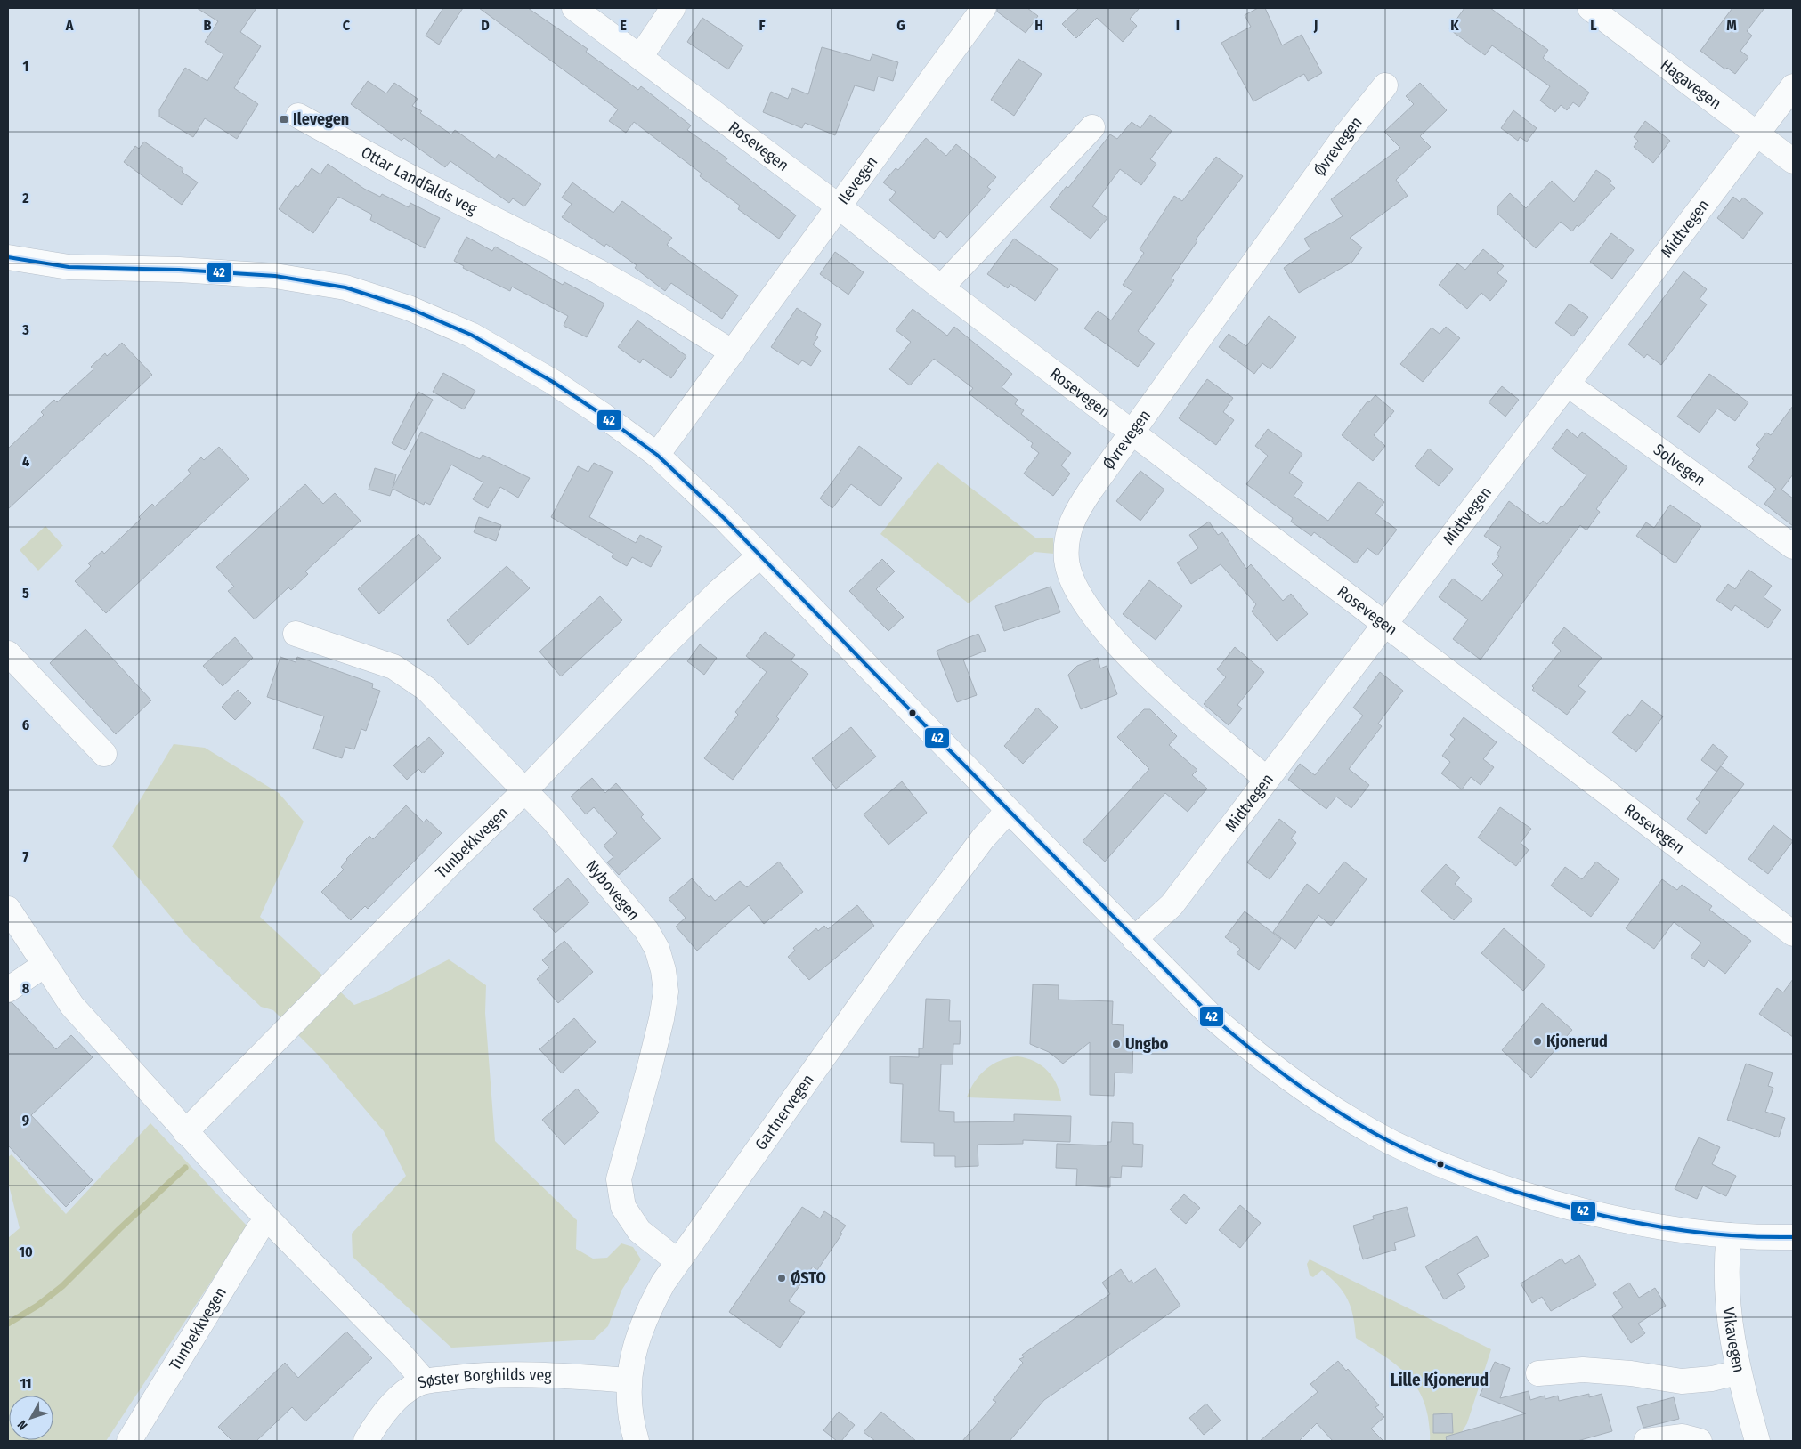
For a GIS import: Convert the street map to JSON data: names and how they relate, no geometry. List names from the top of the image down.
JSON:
{
  "streets": {
    "street": [
      "Hagavegen",
      "Rosevegen",
      "Øvrevegen",
      "Ottar Landfalds veg",
      "Ilevegen",
      "Midtvegen",
      "Solvegen",
      "Tunbekkvegen",
      "Nybovegen",
      "Gartnervegen",
      "Vikavegen",
      "Søster Borghilds veg"
    ]
  },
  "crossings": [
    ["Hagavegen", "Midtvegen"],
    ["Rosevegen", "Øvrevegen"],
    ["Rosevegen", "Ilevegen"],
    ["Rosevegen", "Midtvegen"],
    ["Øvrevegen", "Midtvegen"],
    ["Ottar Landfalds veg", "Ilevegen"],
    ["Midtvegen", "Solvegen"],
    ["Tunbekkvegen", "Nybovegen"],
    ["Nybovegen", "Gartnervegen"],
    ["Gartnervegen", "Søster Borghilds veg"]
  ],
  "districts": ["Lille Kjonerud"],
  "places": {
    "transit": ["Ilevegen"],
    "other": ["Kjonerud", "Ungbo", "ØSTO"]
  },
  "lines": ["transit line 42"],
  "north": "bottom left",
  "grid": {
    "columns": [
      "A",
      "B",
      "C",
      "D",
      "E",
      "F",
      "G",
      "H",
      "I",
      "J",
      "K",
      "L",
      "M"
    ],
    "rows": [
      "1",
      "2",
      "3",
      "4",
      "5",
      "6",
      "7",
      "8",
      "9",
      "10",
      "11"
    ]
  }
}
